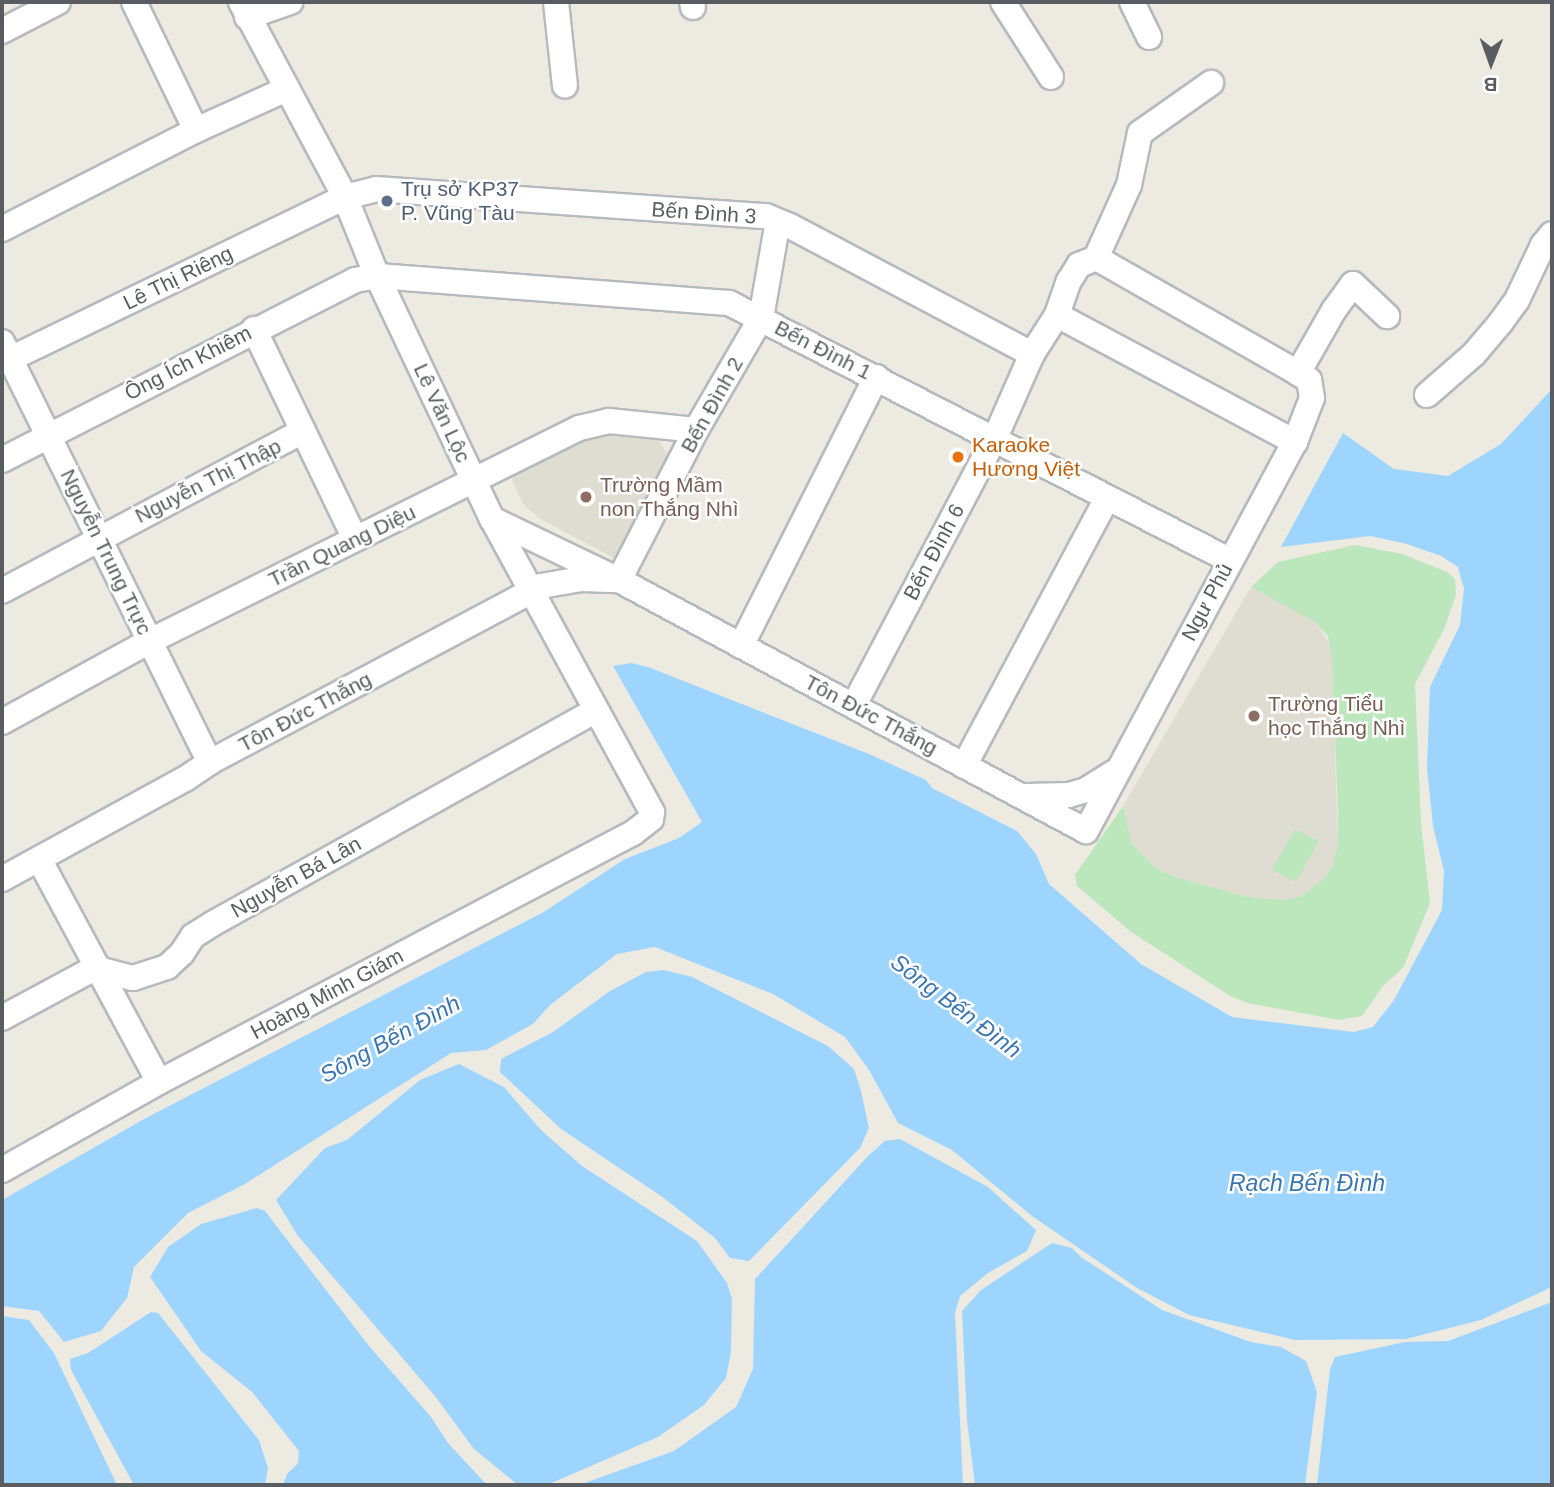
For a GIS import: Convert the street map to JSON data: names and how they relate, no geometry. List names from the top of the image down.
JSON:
{
  "streets": {
    "street": [
      "Bến Đình 3",
      "Lê Thị Riêng",
      "Bến Đình 1",
      "Ông Ích Khiêm",
      "Bến Đình 2",
      "Lê Văn Lộc",
      "Nguyễn Thị Thập",
      "Trần Quang Diệu",
      "Nguyễn Trung Trực",
      "Bến Đình 6",
      "Ngư Phủ",
      "Tôn Đức Thắng",
      "Nguyễn Bá Lân",
      "Hoàng Minh Giám"
    ]
  },
  "crossings": [
    ["Bến Đình 3", "Lê Thị Riêng"],
    ["Bến Đình 3", "Bến Đình 2"],
    ["Bến Đình 3", "Lê Văn Lộc"],
    ["Bến Đình 3", "Bến Đình 6"],
    ["Lê Thị Riêng", "Lê Văn Lộc"],
    ["Lê Thị Riêng", "Nguyễn Trung Trực"],
    ["Bến Đình 1", "Ông Ích Khiêm"],
    ["Bến Đình 1", "Bến Đình 2"],
    ["Bến Đình 1", "Lê Văn Lộc"],
    ["Bến Đình 1", "Bến Đình 6"],
    ["Bến Đình 1", "Ngư Phủ"],
    ["Ông Ích Khiêm", "Lê Văn Lộc"],
    ["Ông Ích Khiêm", "Nguyễn Trung Trực"],
    ["Bến Đình 2", "Trần Quang Diệu"],
    ["Bến Đình 2", "Tôn Đức Thắng"],
    ["Lê Văn Lộc", "Trần Quang Diệu"],
    ["Lê Văn Lộc", "Tôn Đức Thắng"],
    ["Lê Văn Lộc", "Nguyễn Bá Lân"],
    ["Lê Văn Lộc", "Hoàng Minh Giám"],
    ["Nguyễn Thị Thập", "Nguyễn Trung Trực"],
    ["Trần Quang Diệu", "Nguyễn Trung Trực"],
    ["Nguyễn Trung Trực", "Tôn Đức Thắng"],
    ["Bến Đình 6", "Tôn Đức Thắng"],
    ["Ngư Phủ", "Tôn Đức Thắng"]
  ],
  "water": ["Sông Bến Đình", "Rạch Bến Đình"],
  "places": [
    "Trụ sở KP37 P. Vũng Tàu",
    "Karaoke Hương Việt",
    "Trường Mầm non Thắng Nhì",
    "Trường Tiểu học Thắng Nhì"
  ],
  "north": "bottom"
}
